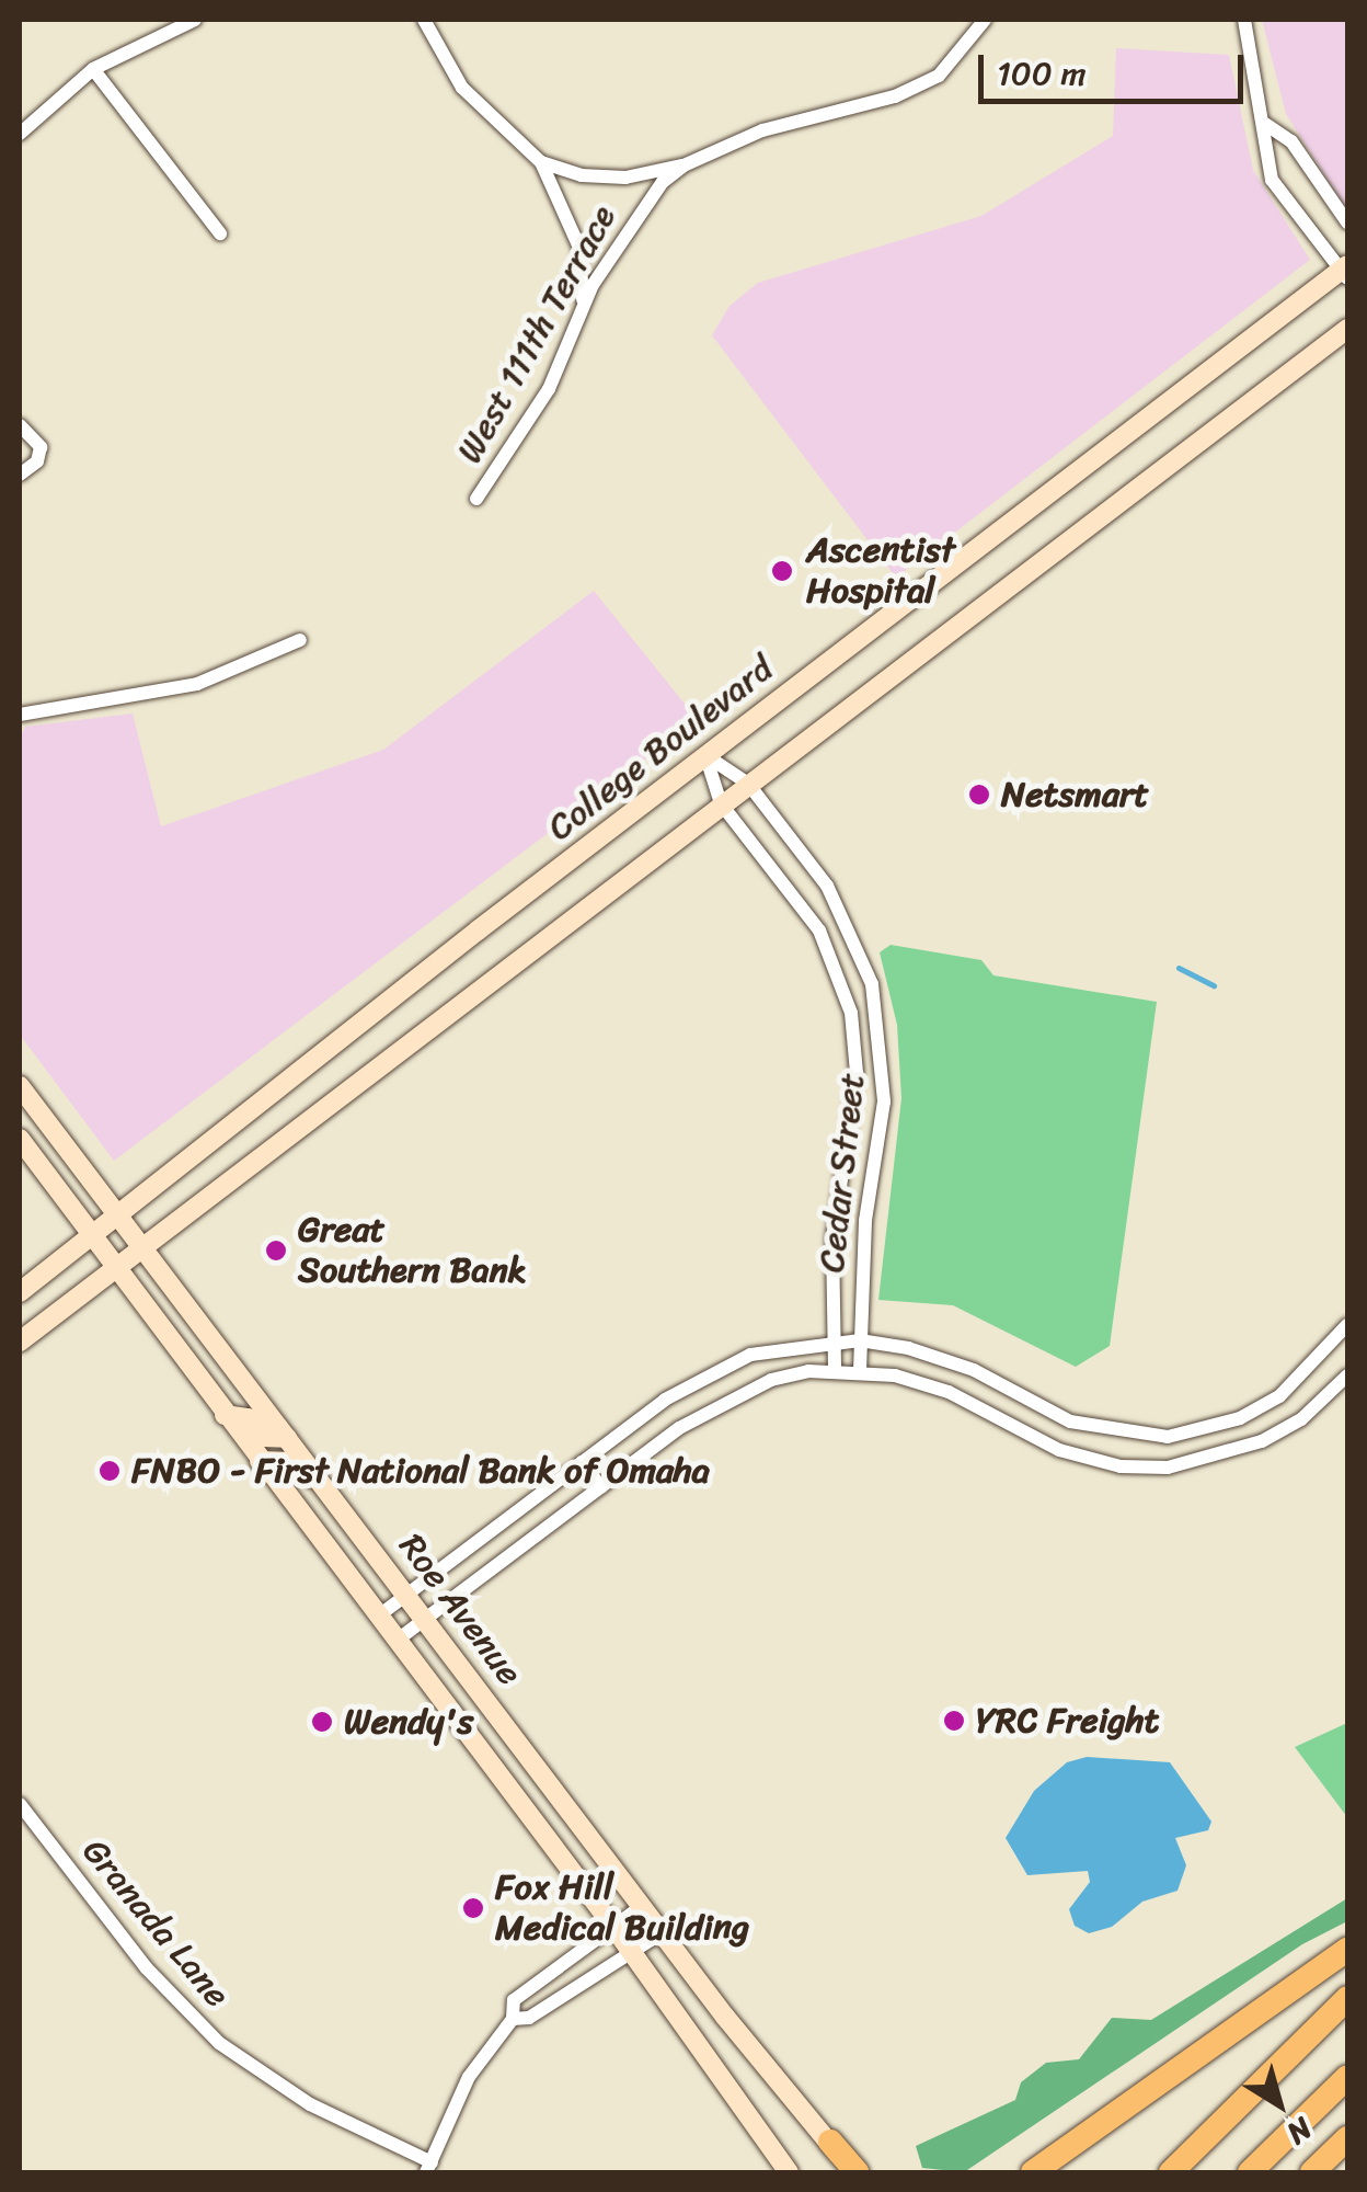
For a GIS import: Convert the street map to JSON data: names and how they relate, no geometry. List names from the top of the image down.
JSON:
{
  "streets": {
    "main road": ["College Boulevard", "Roe Avenue"],
    "street": ["West 111th Terrace", "Cedar Street", "Granada Lane"]
  },
  "crossings": [
    ["College Boulevard", "Cedar Street"],
    ["College Boulevard", "Roe Avenue"]
  ],
  "places": [
    "Ascentist Hospital",
    "Netsmart",
    "Great Southern Bank",
    "FNBO - First National Bank of Omaha",
    "YRC Freight",
    "Wendy's",
    "Fox Hill Medical Building"
  ],
  "scale_bar": "100 m",
  "north": "bottom right"
}
